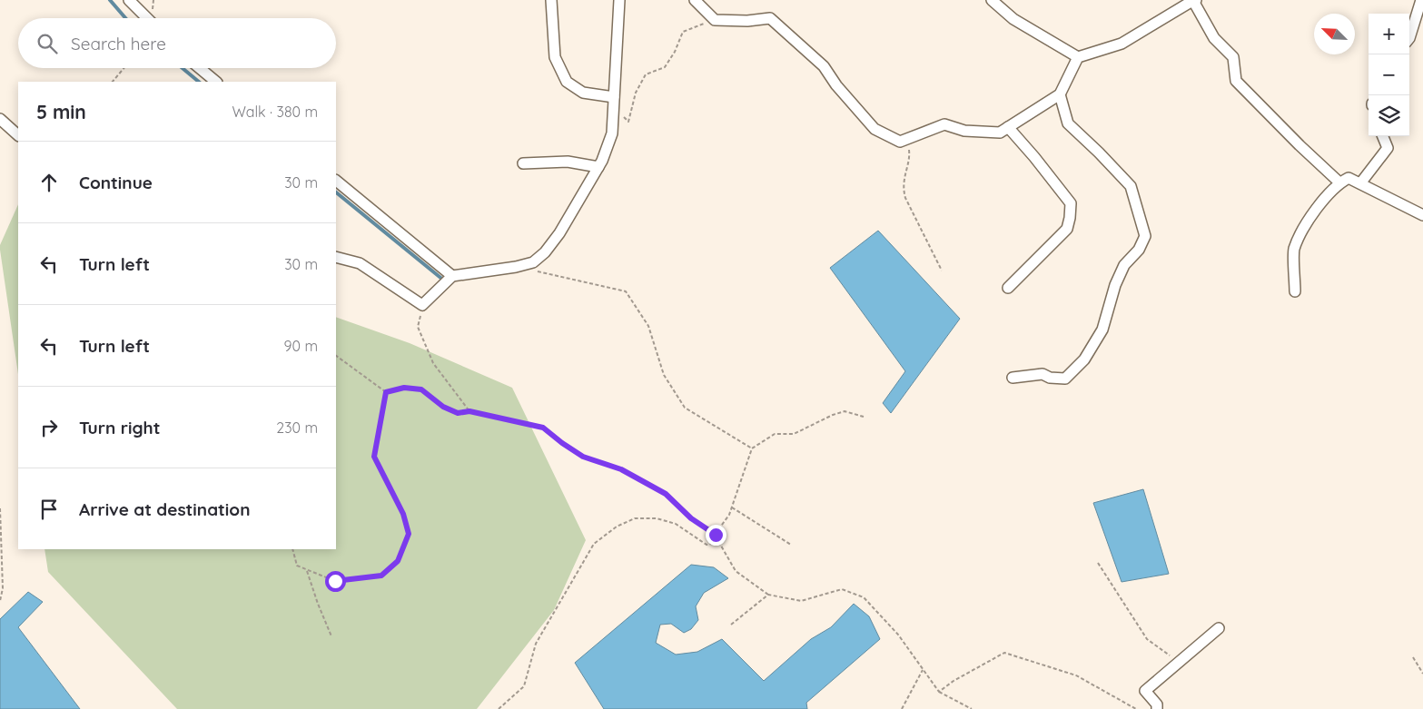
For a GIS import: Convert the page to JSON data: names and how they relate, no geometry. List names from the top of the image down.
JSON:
{
  "north": "top left",
  "page": {
    "map_buttons": ["+", "−"],
    "search": "Search here",
    "heading": ["5 min", "Walk · 380 m"],
    "list": [
      ["Continue", "30 m"],
      ["Turn left", "30 m"],
      ["Turn left", "90 m"],
      ["Turn right", "230 m"],
      "Arrive at destination"
    ]
  }
}
